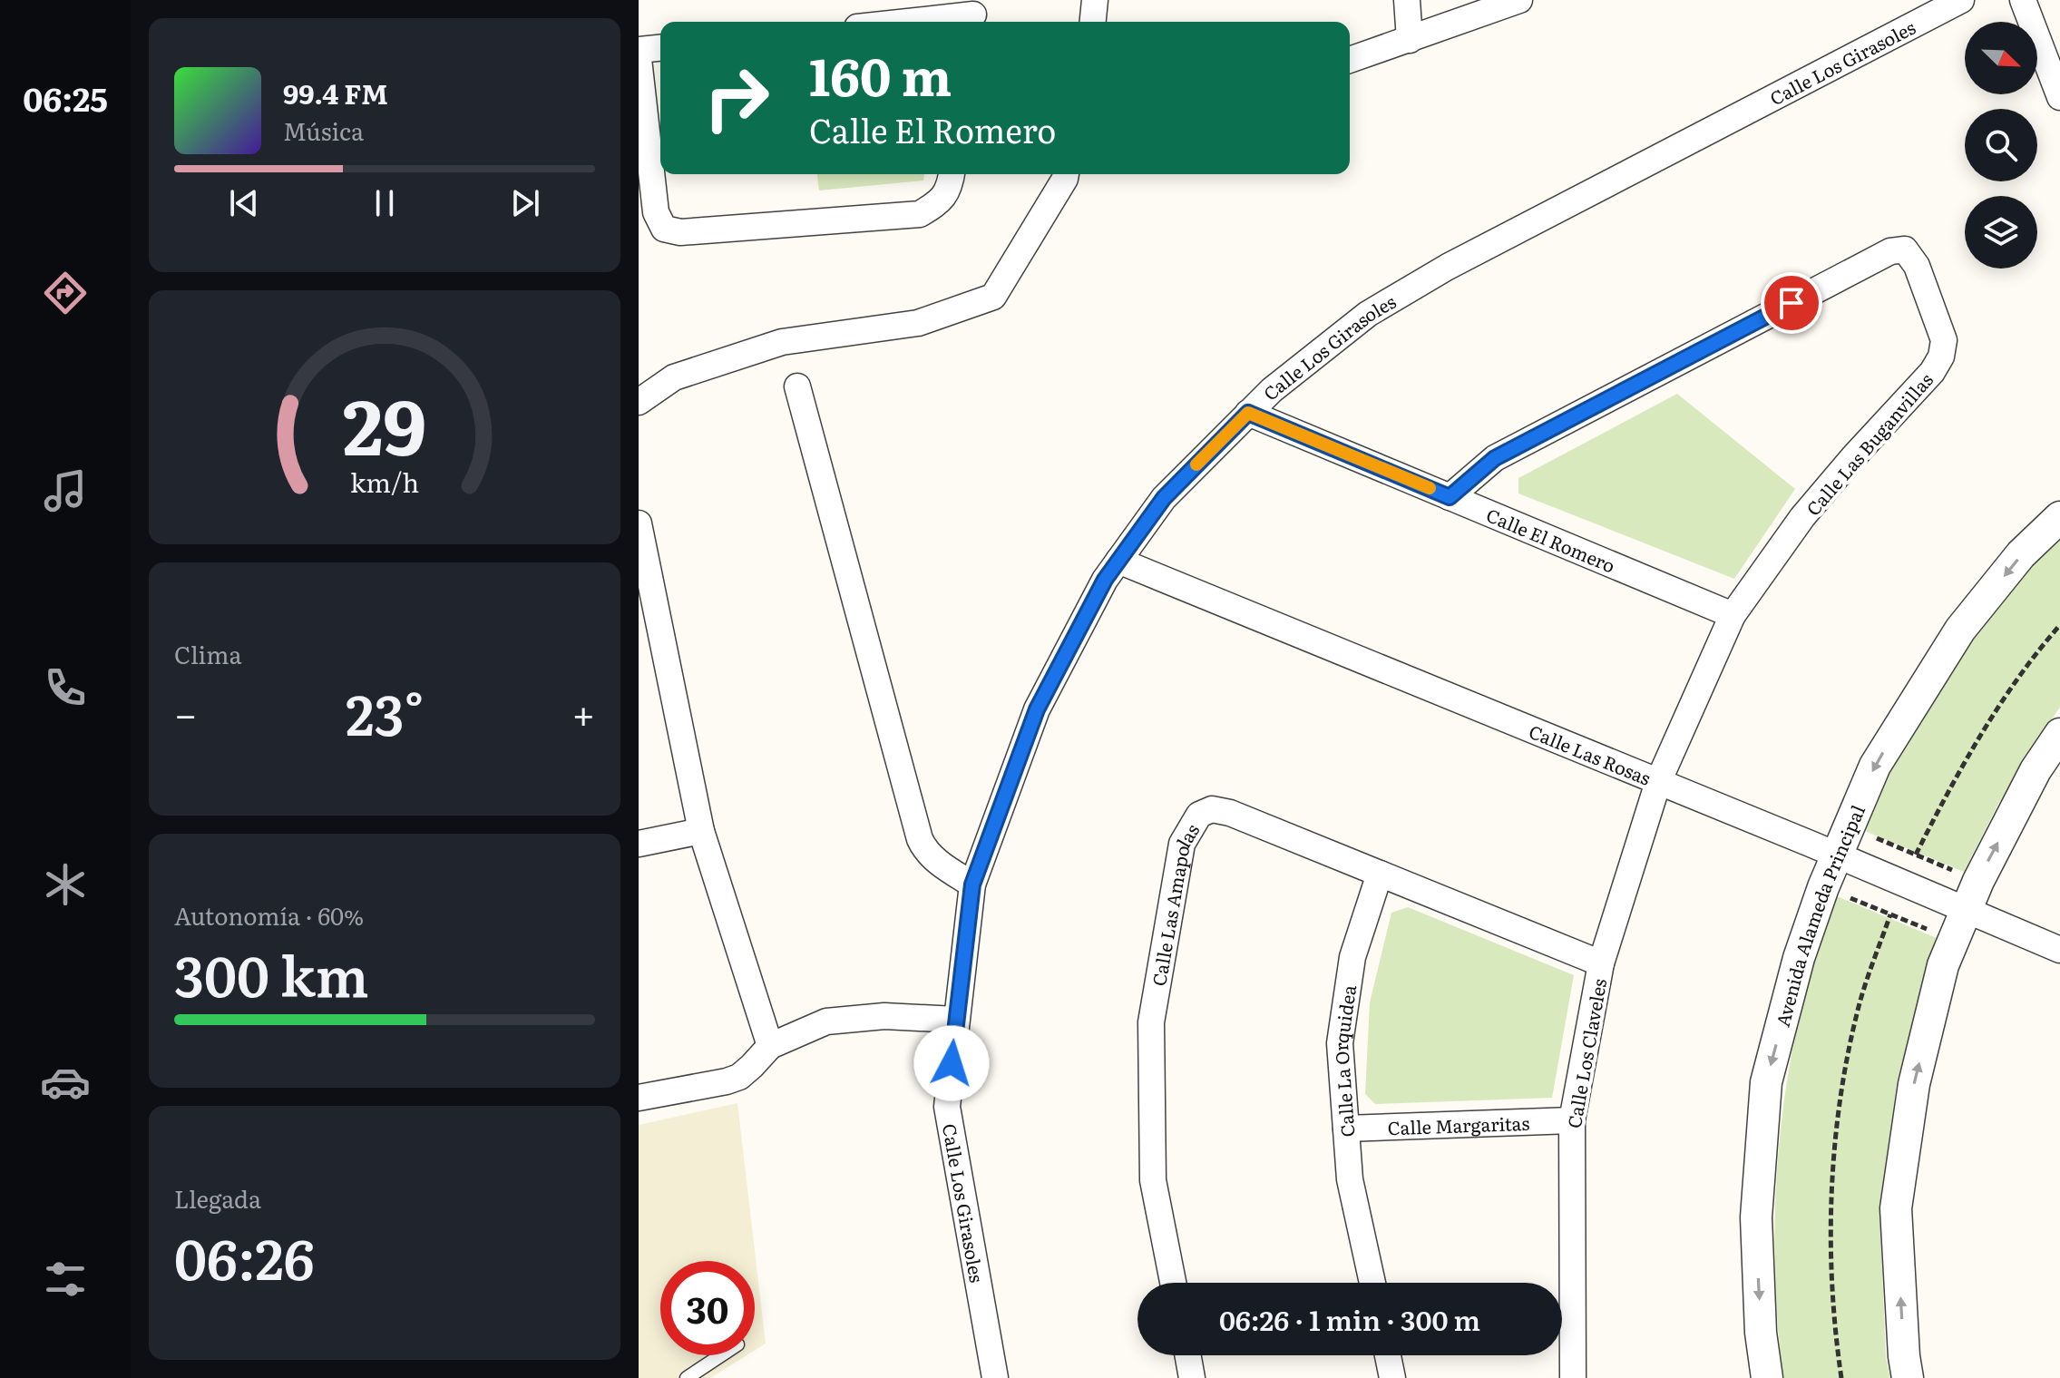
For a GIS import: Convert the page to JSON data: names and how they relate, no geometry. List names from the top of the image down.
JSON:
{
  "streets": {
    "street": [
      "Calle Los Girasoles",
      "Calle Las Buganvillas",
      "Calle El Romero",
      "Calle Las Rosas",
      "Calle Las Amapolas",
      "Avenida Alameda Principal",
      "Calle Los Claveles",
      "Calle La Orquidea",
      "Calle Margaritas"
    ]
  },
  "crossings": [
    ["Calle Los Girasoles", "Calle El Romero"],
    ["Calle Los Girasoles", "Calle Las Rosas"],
    ["Calle Las Buganvillas", "Calle El Romero"],
    ["Calle Las Buganvillas", "Calle Las Rosas"],
    ["Calle Las Buganvillas", "Calle Los Claveles"],
    ["Calle Las Rosas", "Avenida Alameda Principal"],
    ["Calle Las Rosas", "Calle Los Claveles"],
    ["Calle Las Amapolas", "Calle Los Claveles"],
    ["Calle Las Amapolas", "Calle La Orquidea"],
    ["Calle Los Claveles", "Calle Margaritas"],
    ["Calle La Orquidea", "Calle Margaritas"]
  ],
  "north": "bottom right",
  "page": {
    "tabs": "06:25",
    "turn": ["160 m", "Calle El Romero"],
    "song": ["99.4 FM", "Música"],
    "tile": [
      "Clima",
      ["Autonomía · 60%", "300 km"],
      ["Llegada", "06:26"]
    ],
    "heat": ["−", "23°", "+"],
    "limit": "30",
    "trip": "06:26 · 1 min · 300 m",
    "gauge": ["29", "km/h"]
  }
}
